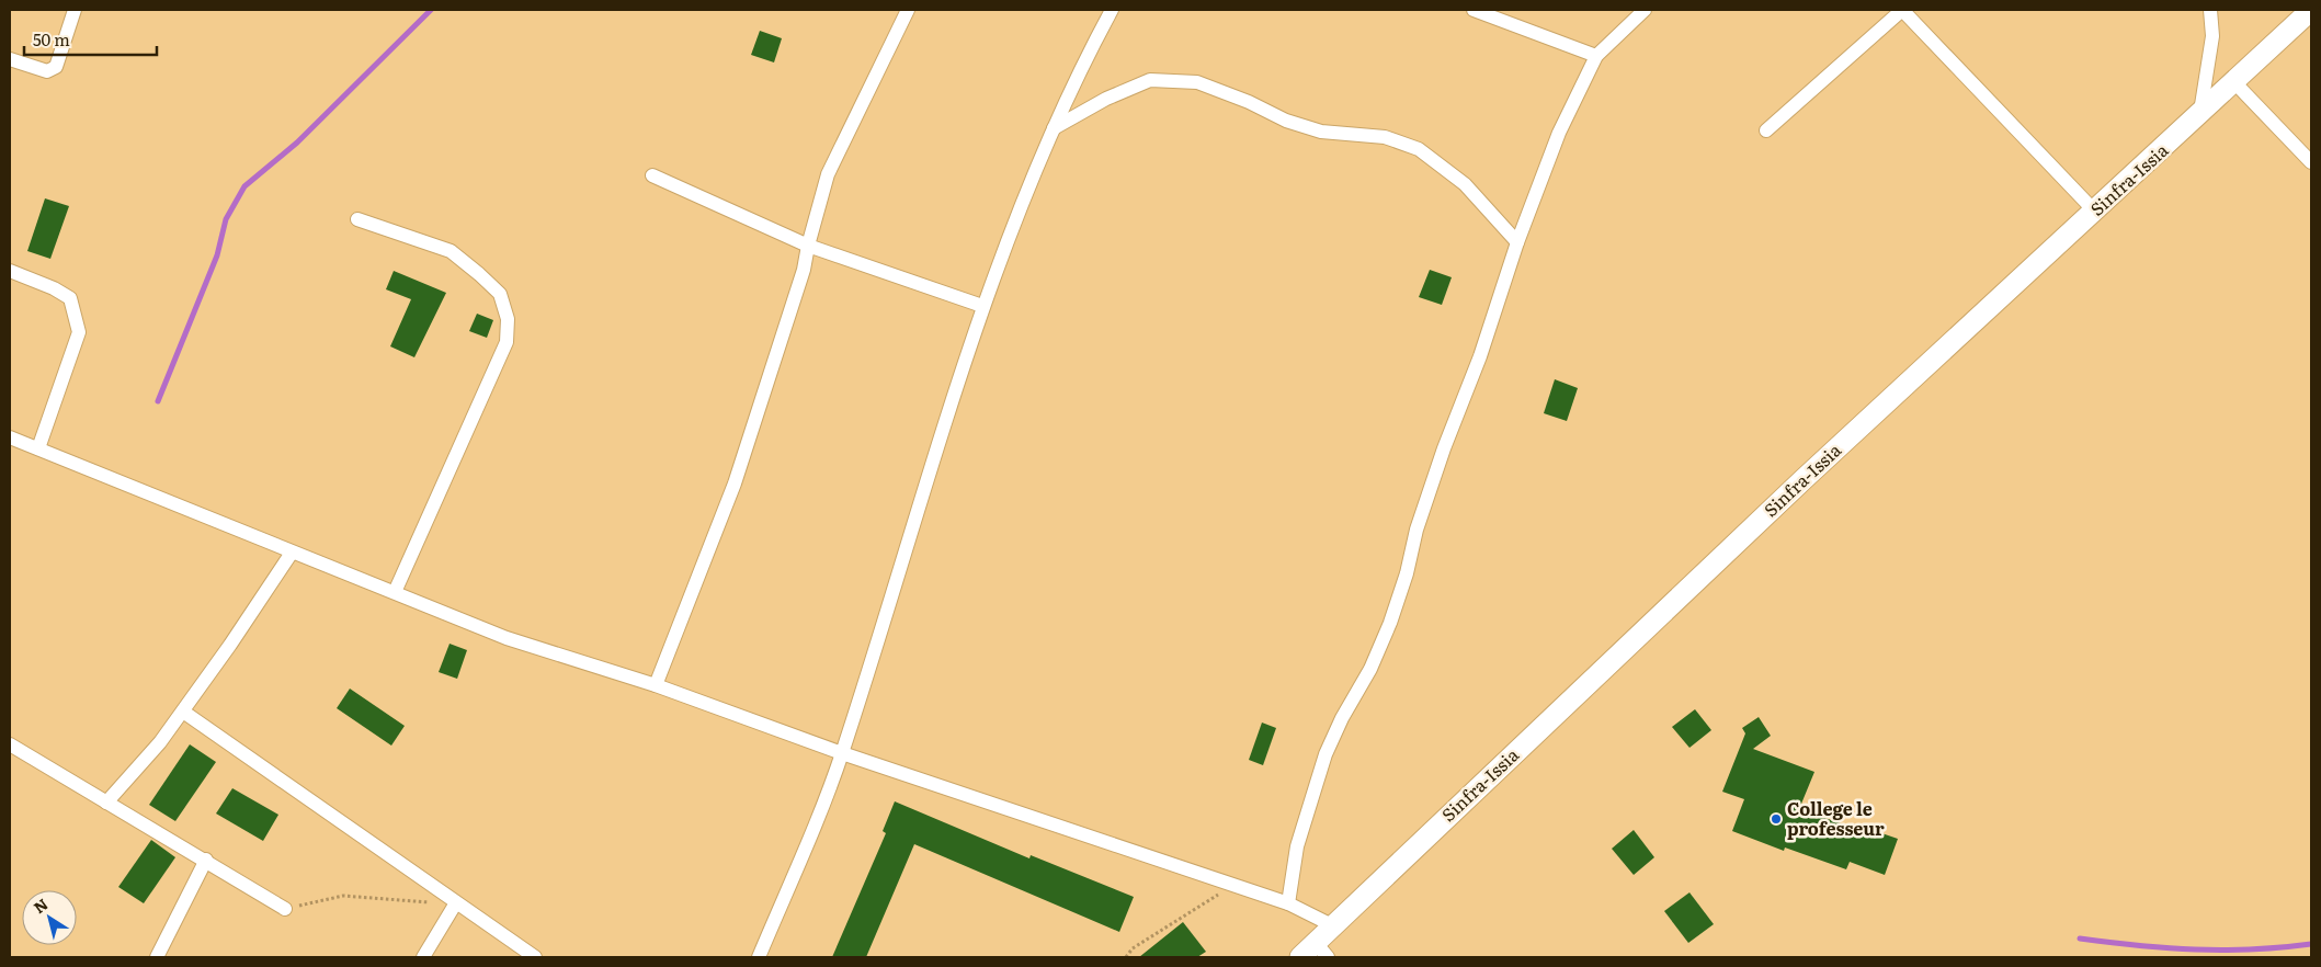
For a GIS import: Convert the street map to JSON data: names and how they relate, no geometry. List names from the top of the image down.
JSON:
{
  "streets": {
    "main road": ["Sinfra-Issia"]
  },
  "places": ["College le professeur"],
  "scale_bar": "50 m",
  "north": "top left"
}
